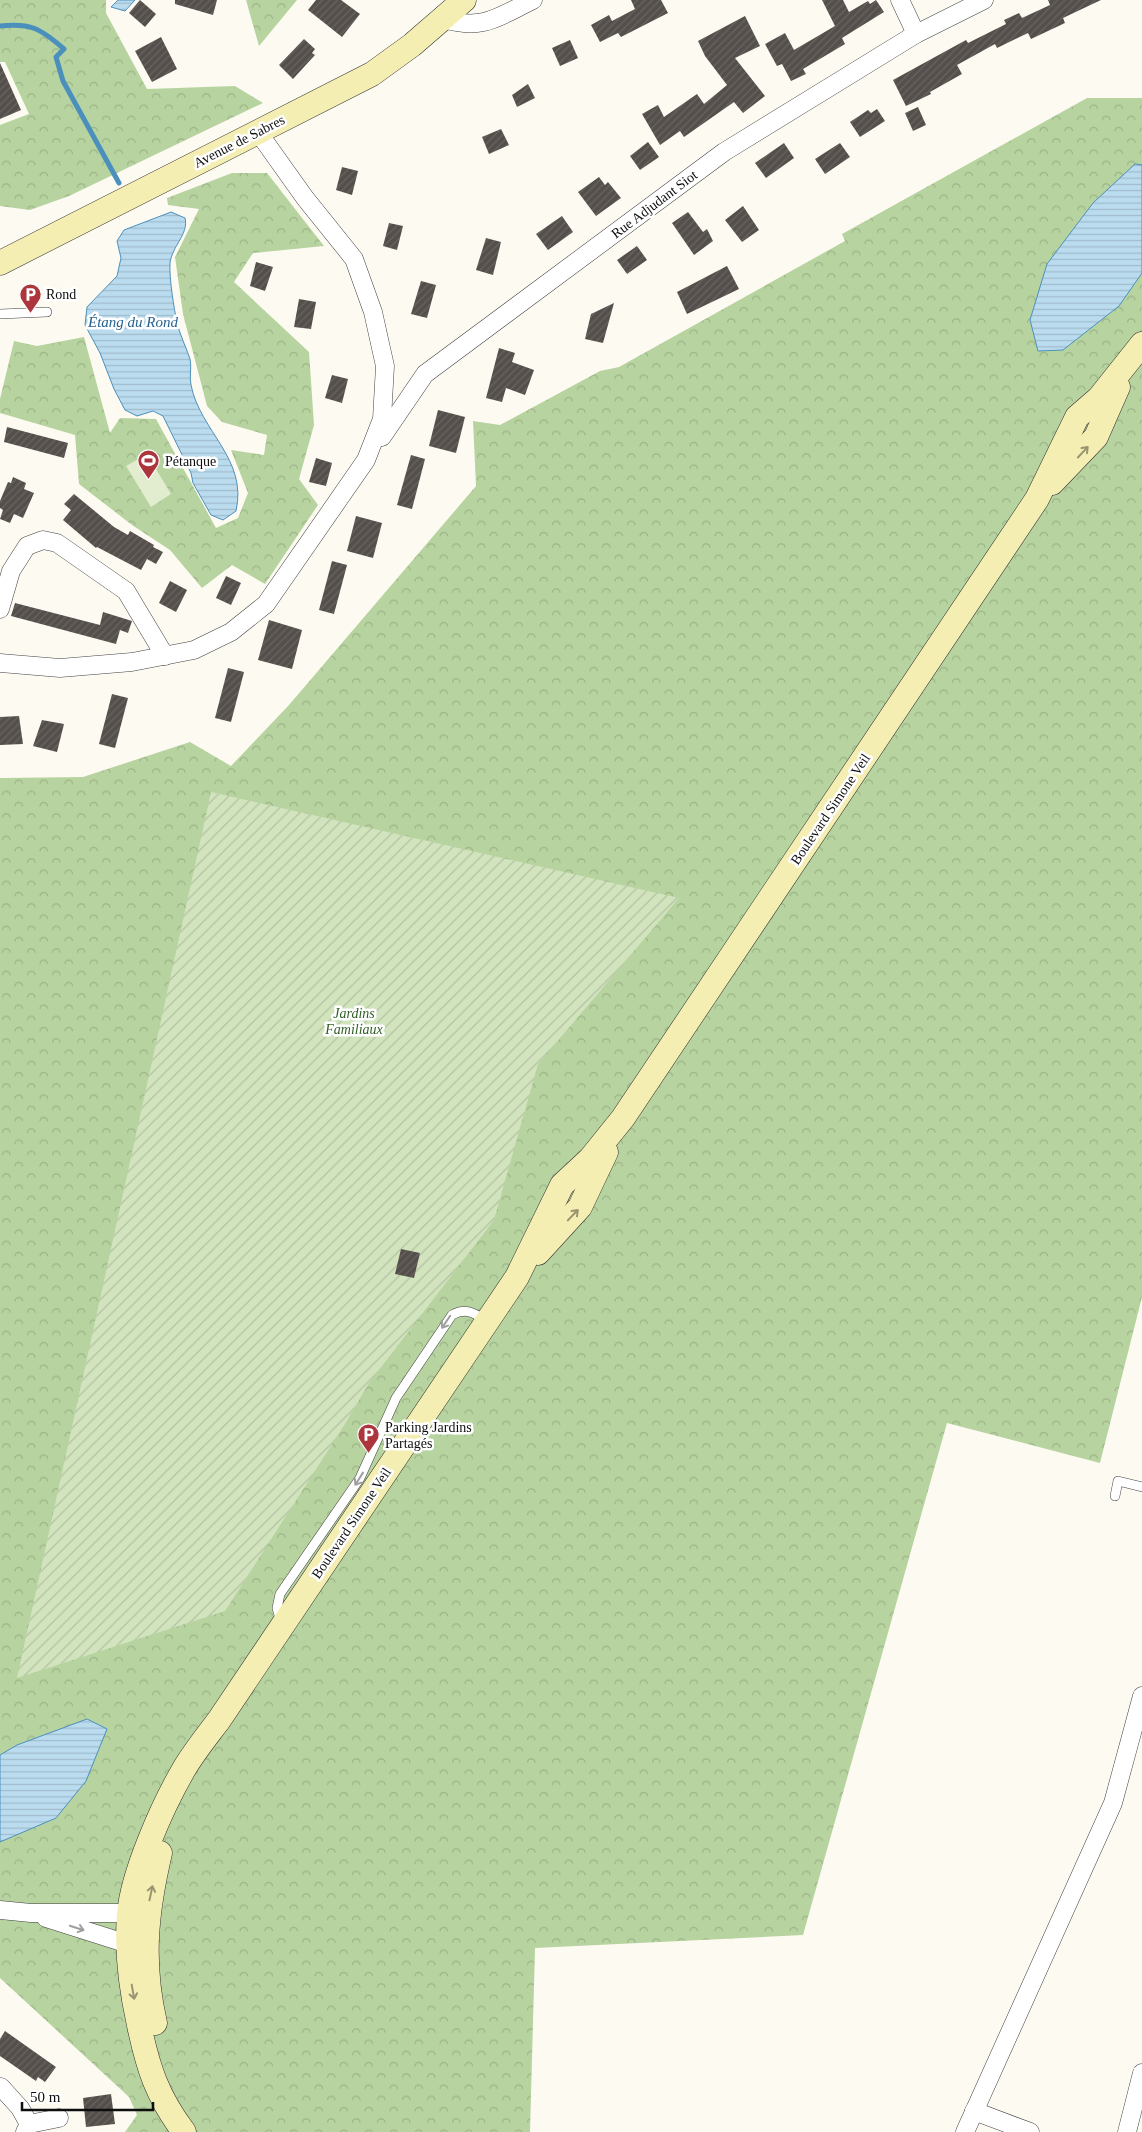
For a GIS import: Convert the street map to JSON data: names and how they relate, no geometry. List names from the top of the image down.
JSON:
{
  "streets": {
    "main road": ["Avenue de Sabres", "Boulevard Simone Veil"],
    "street": ["Rue Adjudant Siot"]
  },
  "water": ["Étang du Rond"],
  "parks": ["Jardins Familiaux"],
  "places": {
    "parking": ["Rond", "Parking Jardins Partagés"],
    "sports": ["Pétanque"]
  },
  "scale_bar": "50 m"
}
